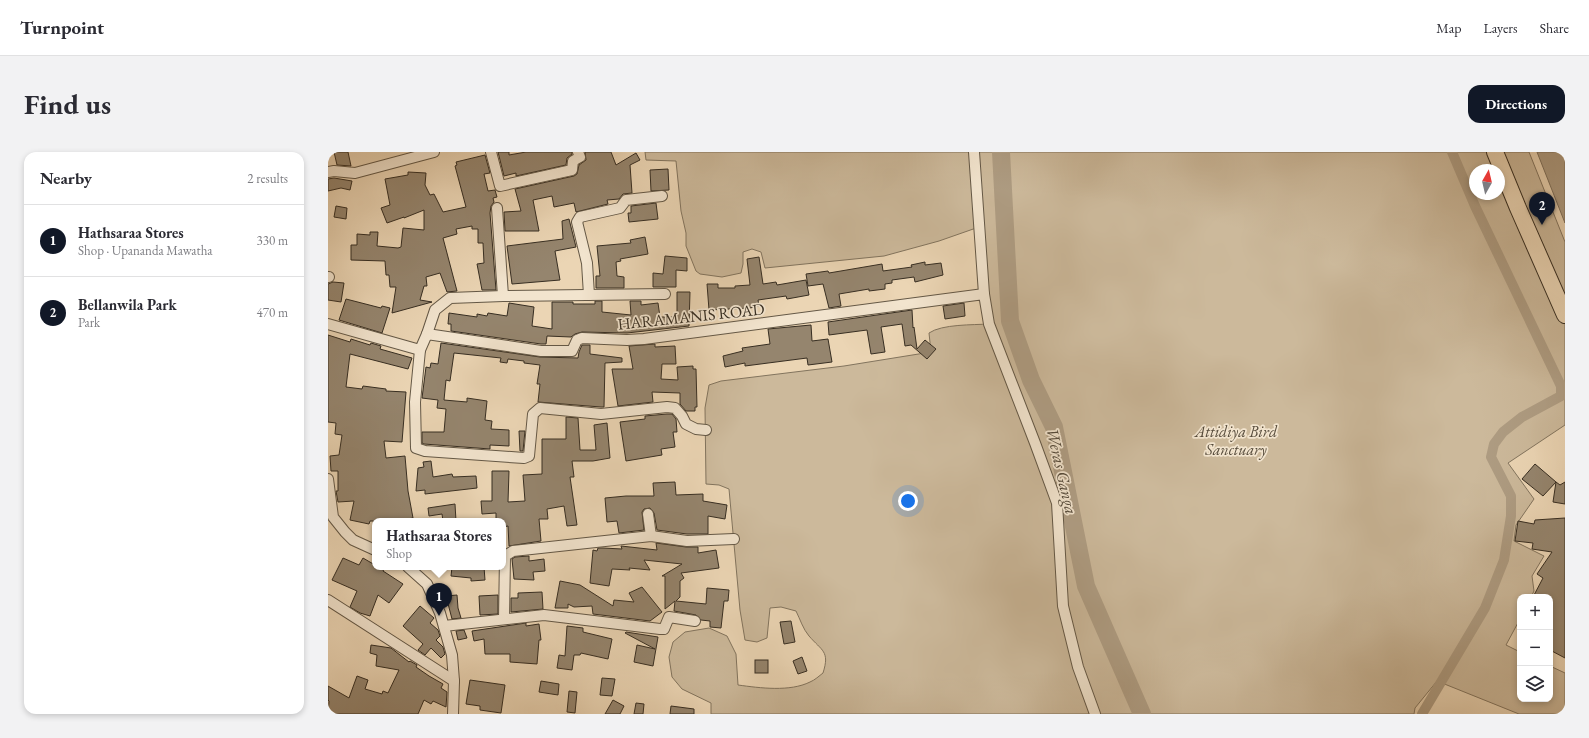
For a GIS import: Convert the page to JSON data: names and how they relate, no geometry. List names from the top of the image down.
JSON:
{
  "streets": {
    "street": ["HARAMANIS ROAD"]
  },
  "water": ["Weras Ganga"],
  "parks": ["Attidiya Bird Sanctuary"],
  "north": "top",
  "page": {
    "header": "Turnpoint",
    "nav": ["Map", "Layers", "Share"],
    "buttons": "Directions",
    "title": "Find us",
    "heading": ["Nearby", "2 results"],
    "pins": ["2", "1"],
    "list": [
      {
        "mark": "1",
        "name": "Hathsaraa Stores",
        "note": "Shop · Upananda Mawatha",
        "value": "330 m"
      },
      {
        "mark": "2",
        "name": "Bellanwila Park",
        "note": "Park",
        "value": "470 m"
      }
    ],
    "popup": ["Hathsaraa Stores", "Shop"],
    "map_buttons": ["+", "−"]
  }
}
